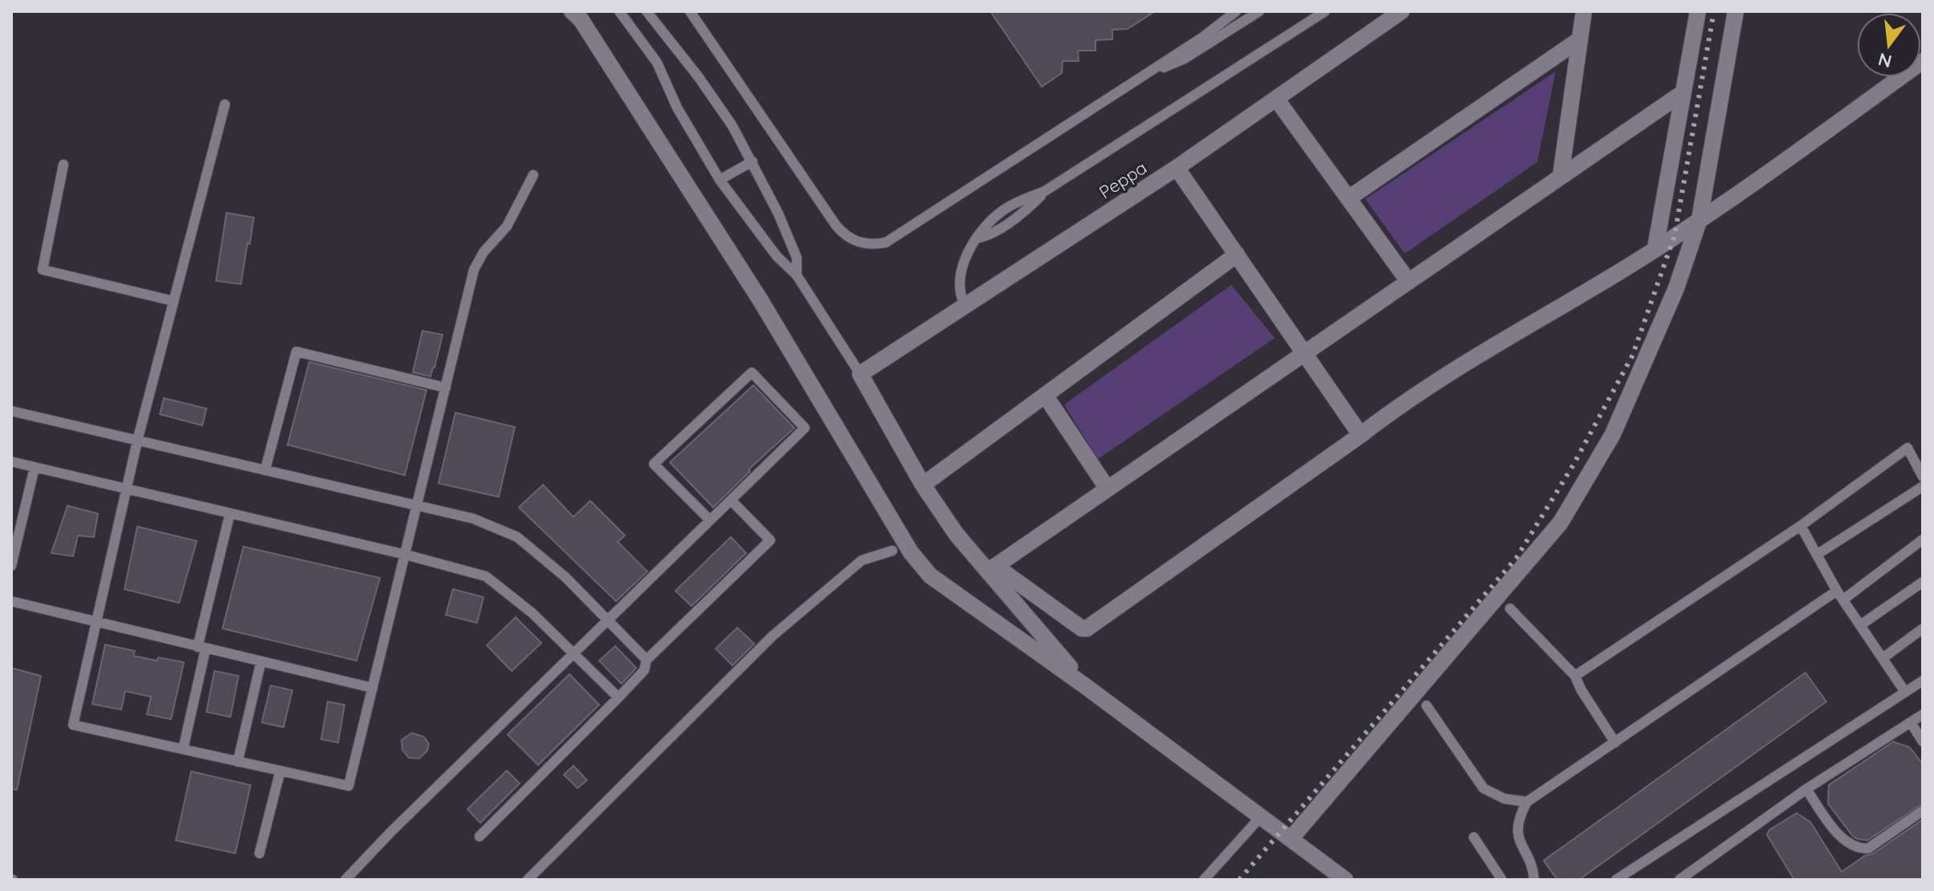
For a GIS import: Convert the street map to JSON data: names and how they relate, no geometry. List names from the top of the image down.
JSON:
{
  "streets": {
    "street": ["Peppa"]
  },
  "north": "bottom"
}
